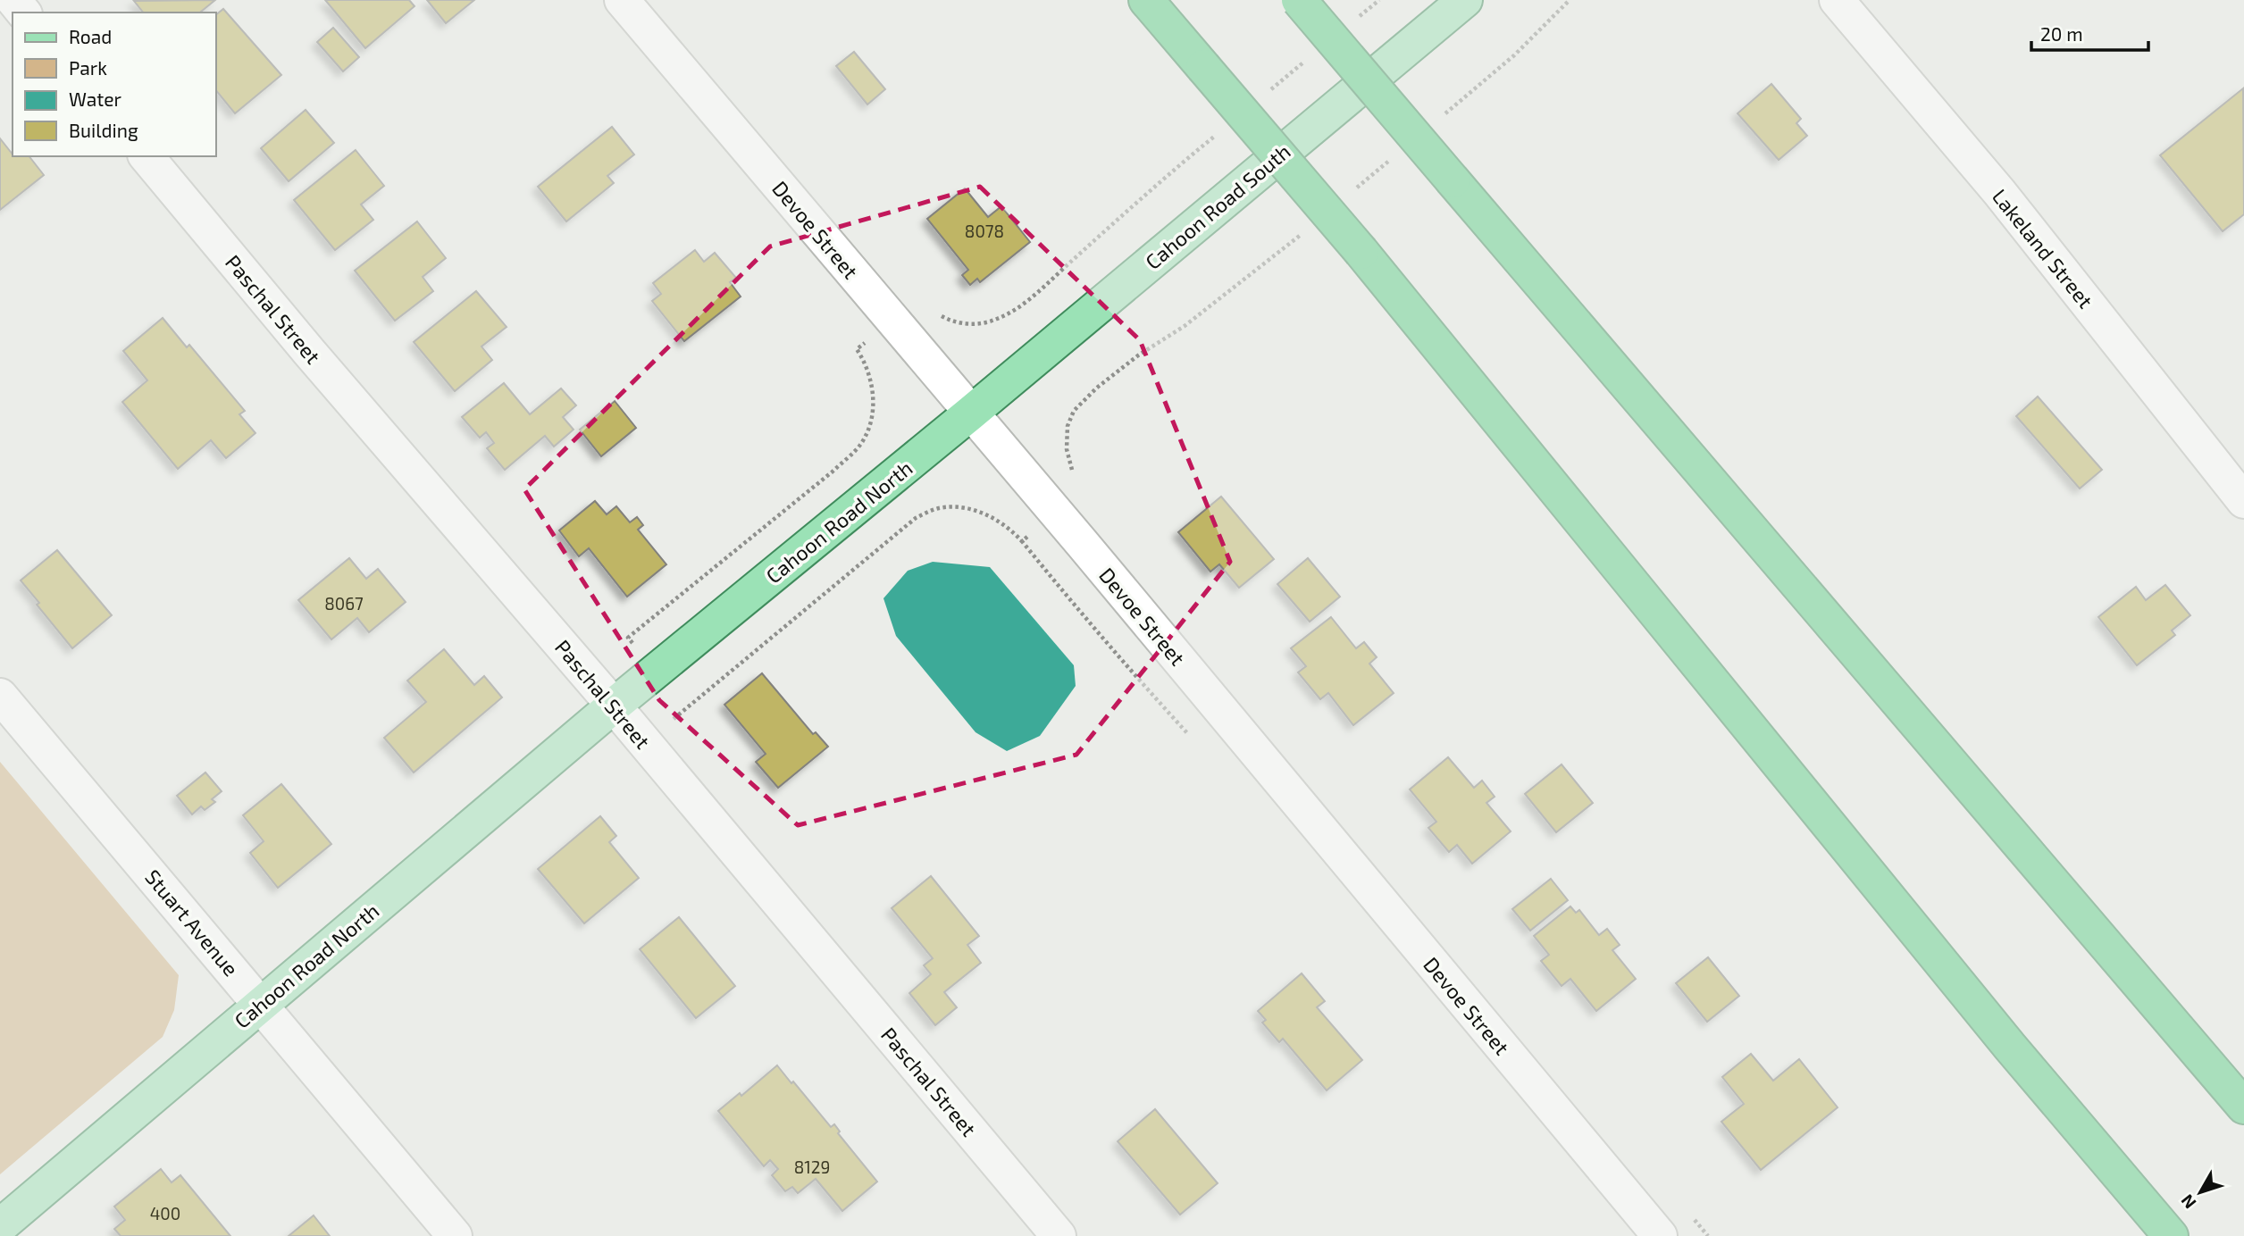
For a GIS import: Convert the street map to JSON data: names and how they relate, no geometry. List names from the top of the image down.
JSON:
{
  "streets": {
    "main road": ["Cahoon Road South", "Cahoon Road North"],
    "street": [
      "Devoe Street",
      "Lakeland Street",
      "Paschal Street",
      "Stuart Avenue"
    ]
  },
  "crossings": [
    ["Cahoon Road South", "Devoe Street"],
    ["Cahoon Road South", "Cahoon Road North"],
    ["Devoe Street", "Cahoon Road North"],
    ["Paschal Street", "Cahoon Road North"],
    ["Cahoon Road North", "Stuart Avenue"]
  ],
  "house_numbers": [
    "8078",
    "8067",
    "8129",
    "400"
  ],
  "legend": [
    "Road",
    "Park",
    "Water",
    "Building"
  ],
  "scale_bar": "20 m",
  "north": "bottom left"
}
